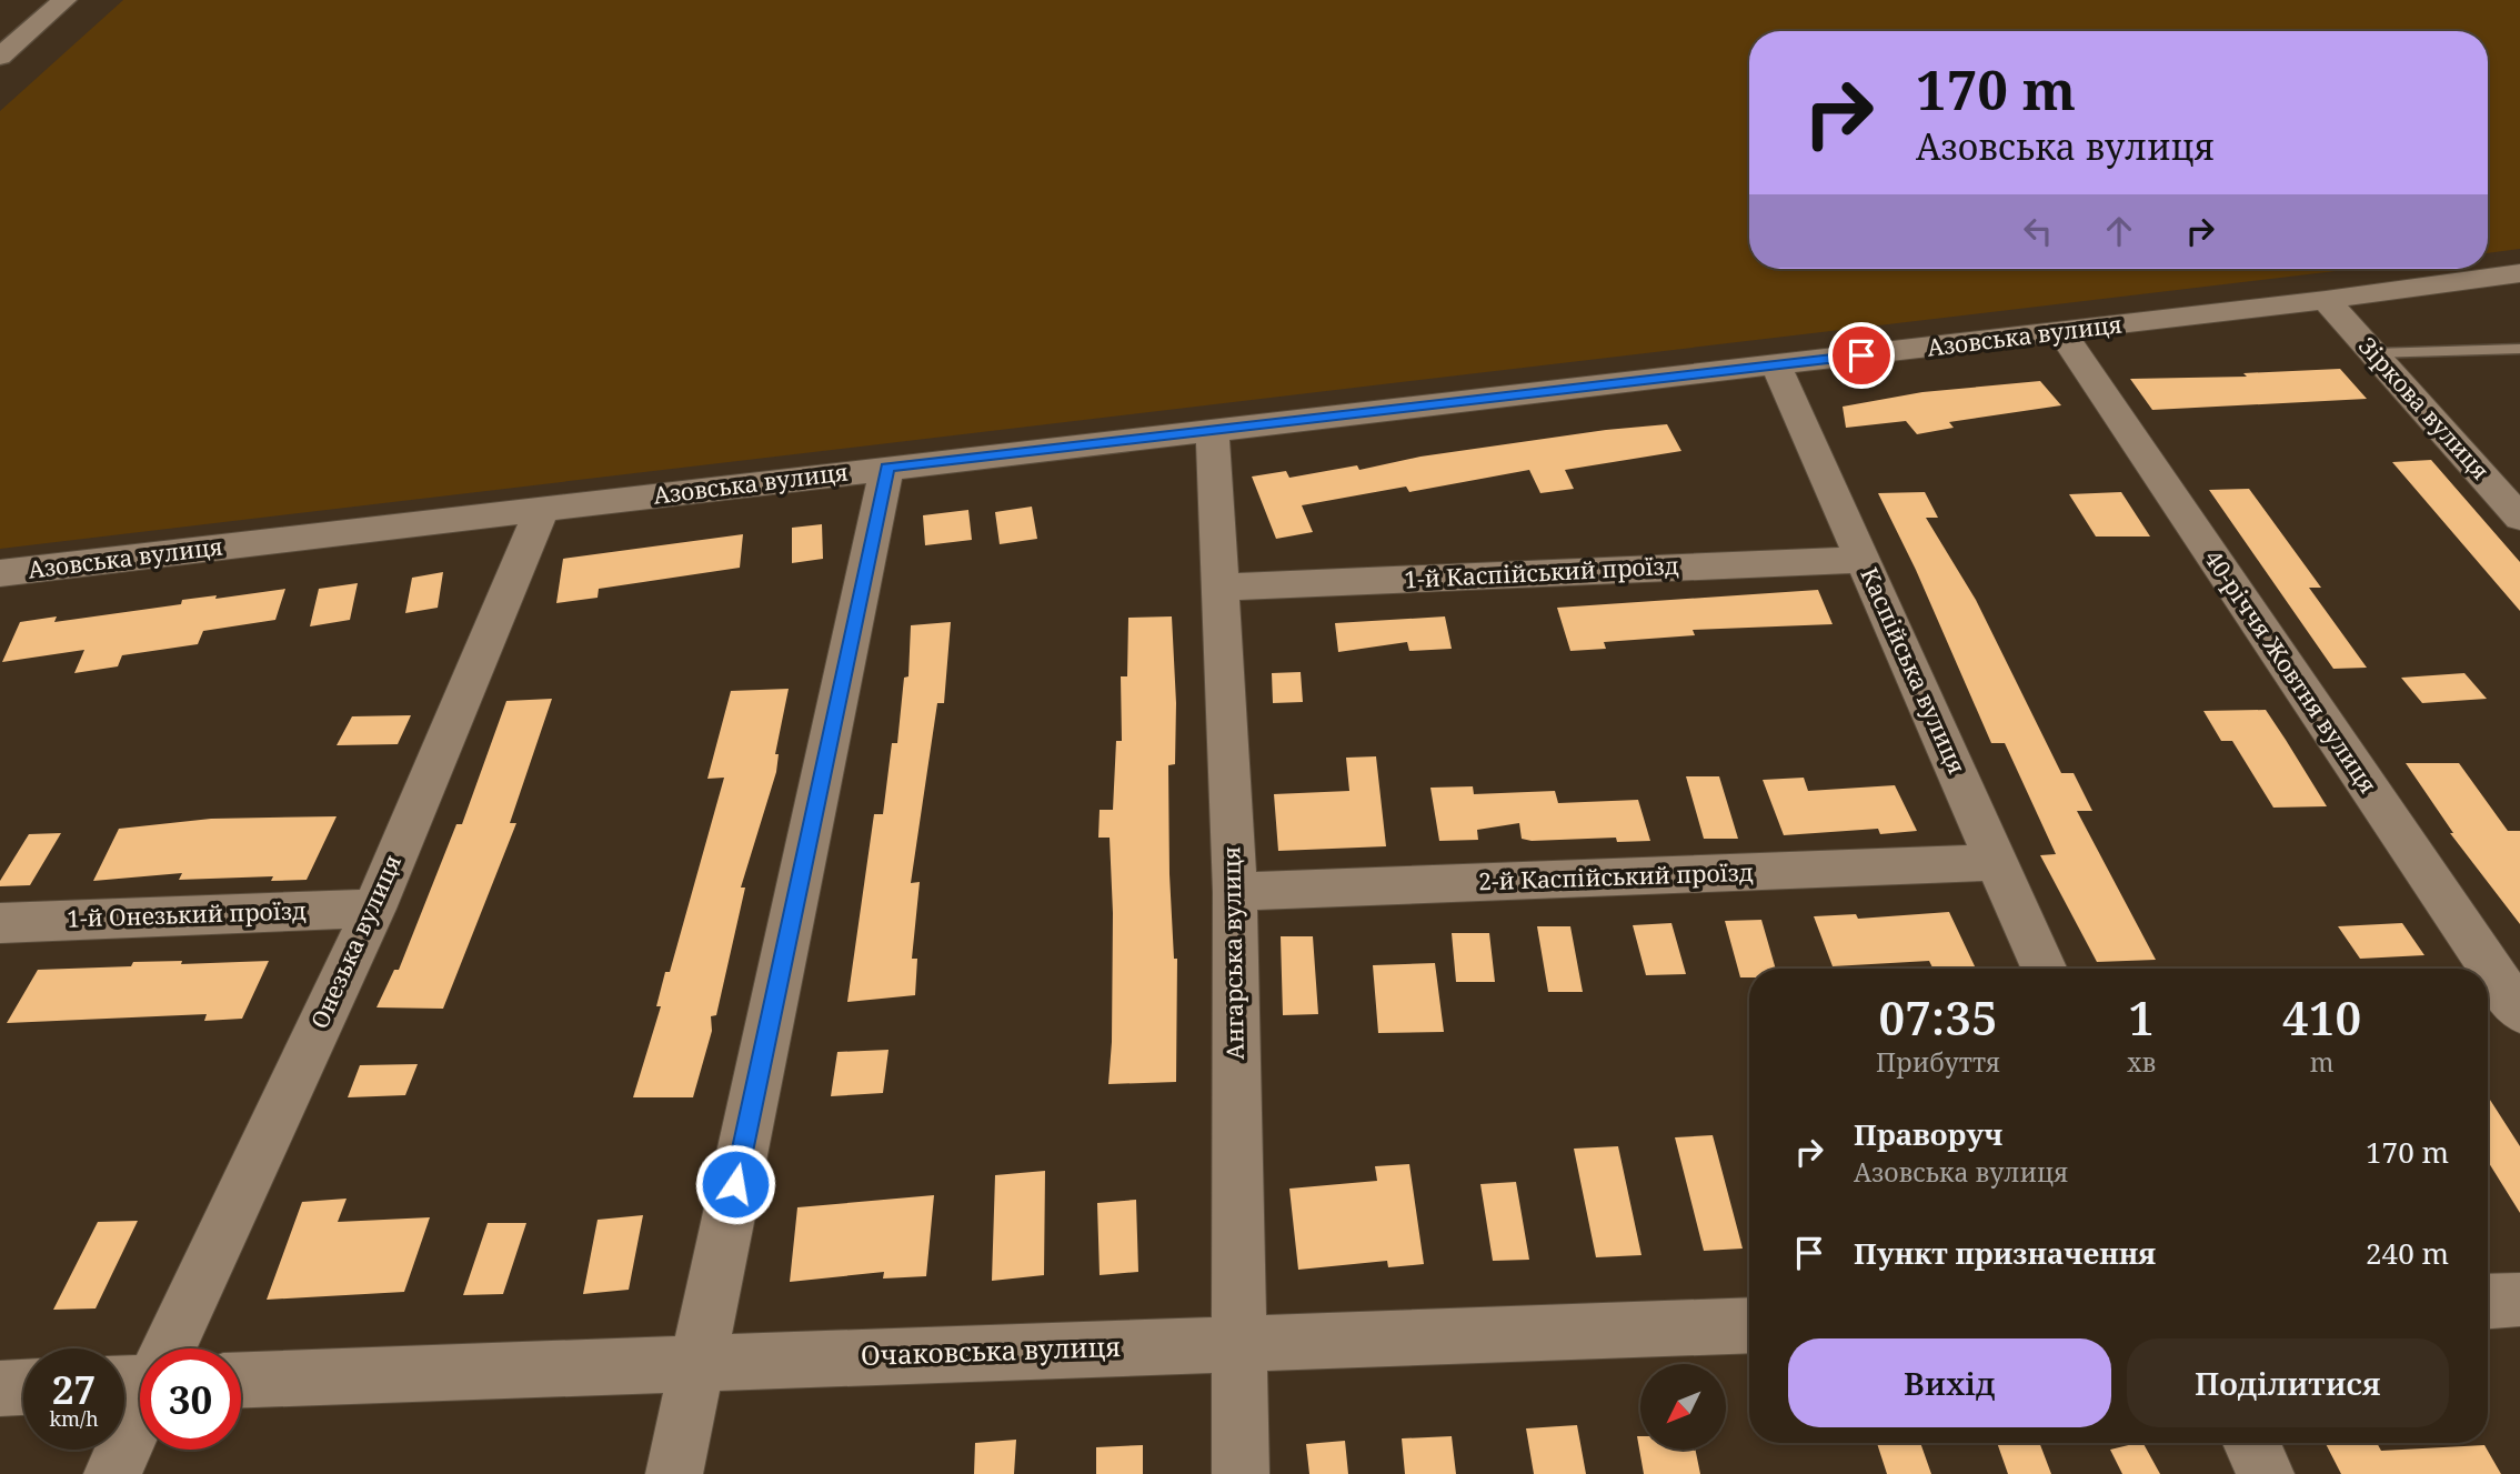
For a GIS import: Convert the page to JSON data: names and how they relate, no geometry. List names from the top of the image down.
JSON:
{
  "streets": {
    "street": [
      "Азовська вулиця",
      "Зіркова вулиця",
      "1-й Каспійський проїзд",
      "Каспійська вулиця",
      "40-річчя Жовтня вулиця",
      "2-й Каспійський проїзд",
      "1-й Онезький проїзд",
      "Онезька вулиця",
      "Ангарська вулиця",
      "Очаковська вулиця"
    ]
  },
  "crossings": [
    ["Азовська вулиця", "Зіркова вулиця"],
    ["Азовська вулиця", "Каспійська вулиця"],
    ["Азовська вулиця", "40-річчя Жовтня вулиця"],
    ["Азовська вулиця", "Онезька вулиця"],
    ["Азовська вулиця", "Ангарська вулиця"],
    ["1-й Каспійський проїзд", "Каспійська вулиця"],
    ["1-й Каспійський проїзд", "Ангарська вулиця"],
    ["Каспійська вулиця", "2-й Каспійський проїзд"],
    ["2-й Каспійський проїзд", "Ангарська вулиця"],
    ["1-й Онезький проїзд", "Онезька вулиця"],
    ["Ангарська вулиця", "Очаковська вулиця"]
  ],
  "north": "bottom left",
  "page": {
    "turn": ["170 m", "Азовська вулиця"],
    "eta": [
      "07:35",
      "Прибуття",
      "1",
      "хв",
      "410",
      "m"
    ],
    "list": [
      {
        "name": "Праворуч",
        "note": "Азовська вулиця",
        "value": "170 m"
      },
      {
        "name": "Пункт призначення",
        "value": "240 m"
      }
    ],
    "buttons": ["Вихід", "Поділитися"],
    "speed": "27 km/h",
    "limit": "30"
  }
}
